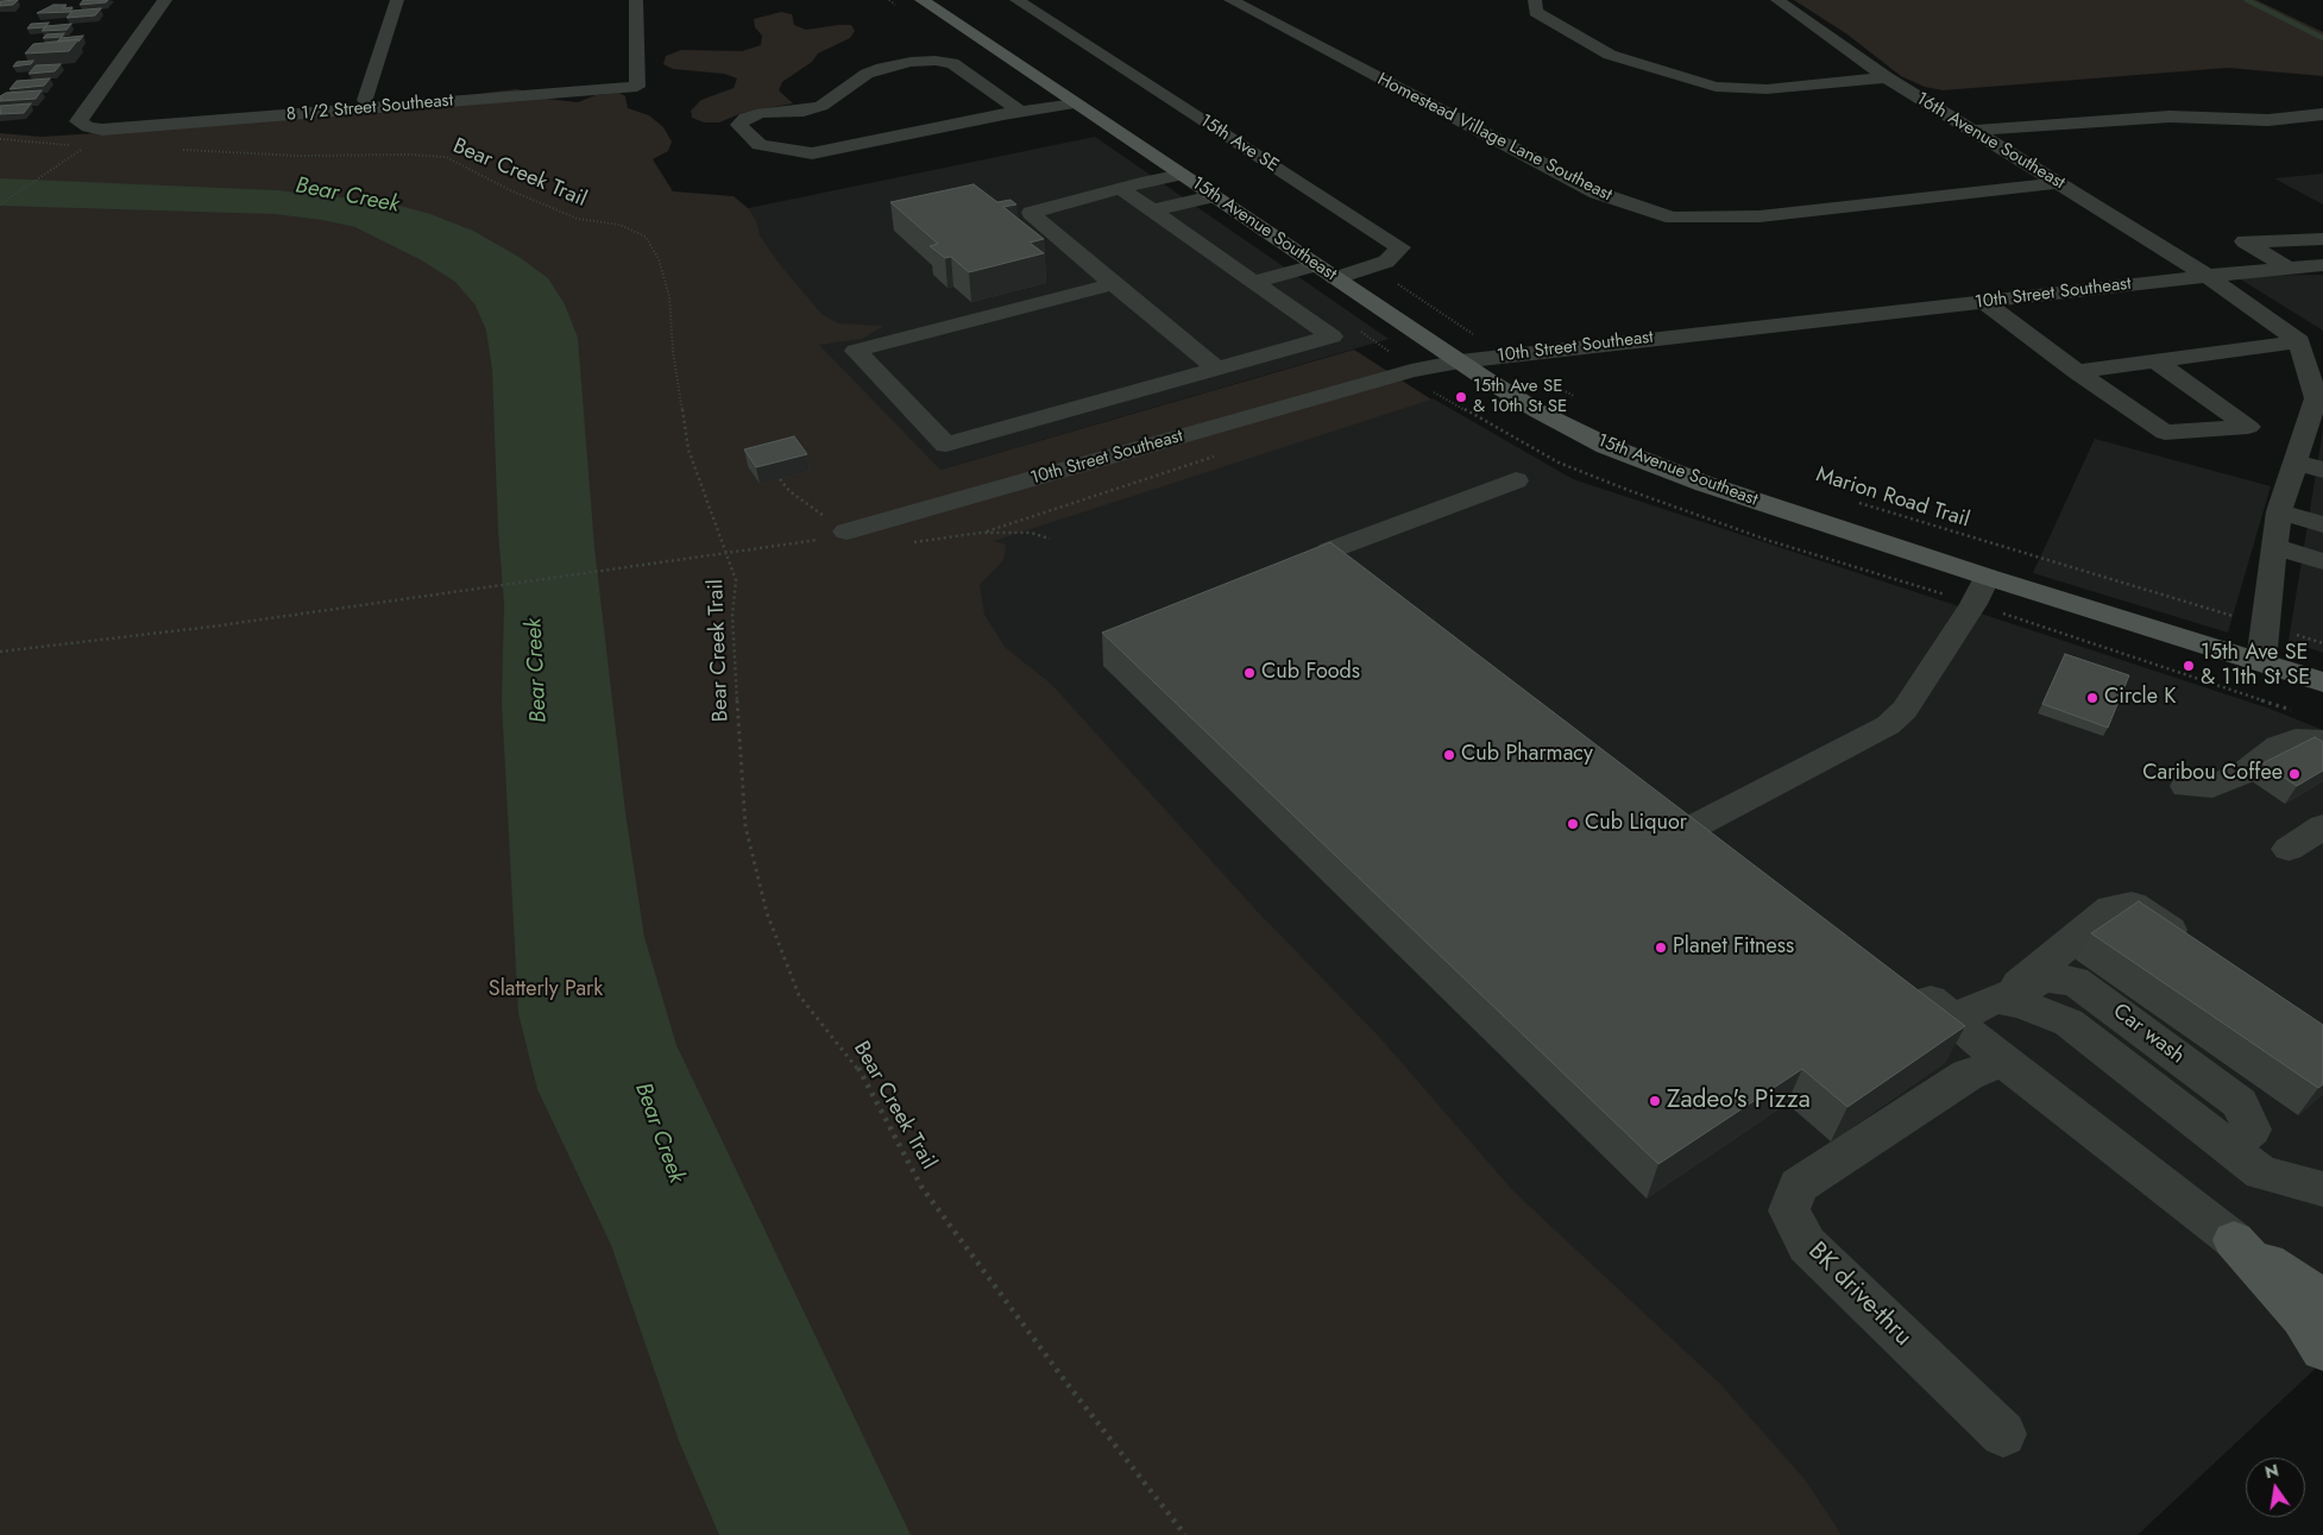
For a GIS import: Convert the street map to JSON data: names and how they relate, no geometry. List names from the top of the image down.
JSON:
{
  "streets": {
    "main road": ["15th Avenue Southeast"],
    "street": [
      "8 1/2 Street Southeast",
      "Homestead Village Lane Southeast",
      "16th Avenue Southeast",
      "15th Ave SE",
      "10th Street Southeast",
      "Car wash",
      "BK drive-thru"
    ],
    "path": ["Bear Creek Trail", "Marion Road Trail"]
  },
  "crossings": [
    ["Homestead Village Lane Southeast", "16th Avenue Southeast"],
    ["16th Avenue Southeast", "10th Street Southeast"],
    ["15th Ave SE", "15th Avenue Southeast"],
    ["15th Avenue Southeast", "10th Street Southeast"]
  ],
  "water": ["Bear Creek"],
  "parks": ["Slatterly Park"],
  "places": [
    "15th Ave SE & 10th St SE",
    "15th Ave SE & 11th St SE",
    "Cub Foods",
    "Circle K",
    "Cub Pharmacy",
    "Caribou Coffee",
    "Cub Liquor",
    "Planet Fitness",
    "Zadeo's Pizza"
  ],
  "north": "top"
}
